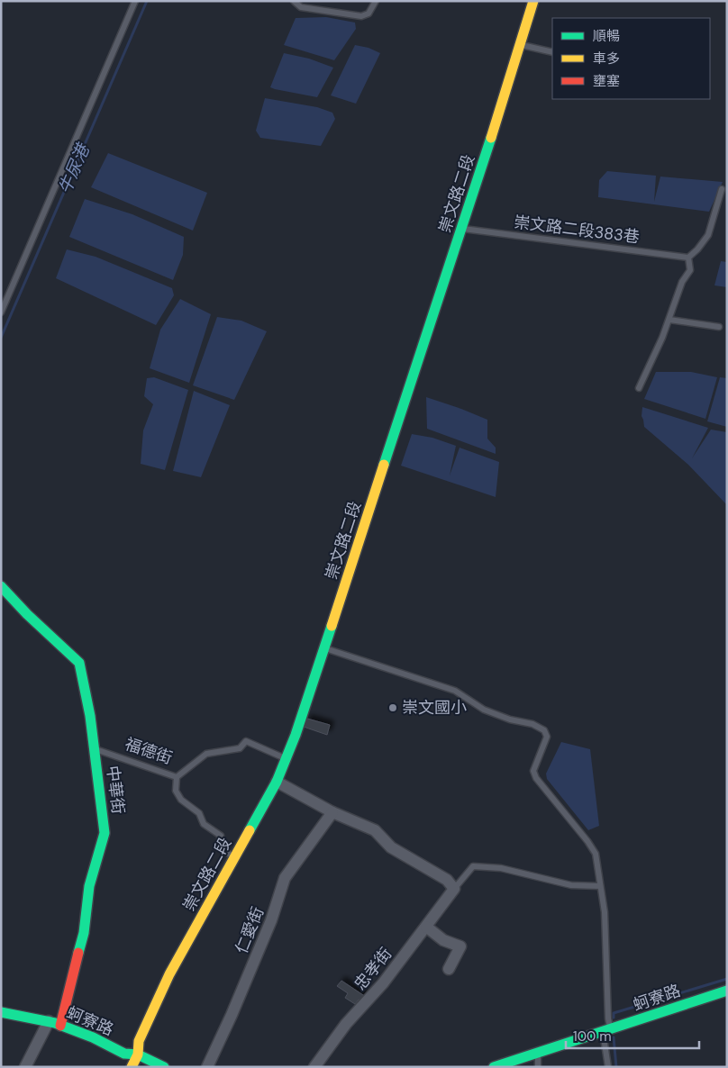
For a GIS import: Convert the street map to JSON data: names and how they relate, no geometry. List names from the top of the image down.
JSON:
{
  "streets": {
    "street": [
      "崇文路二段",
      "中華街",
      "仁愛街",
      "忠孝街",
      "蚵寮路"
    ],
    "lane": ["崇文路二段383巷", "福德街"]
  },
  "crossings": [
    ["崇文路二段", "崇文路二段383巷"],
    ["崇文路二段", "福德街"],
    ["崇文路二段", "蚵寮路"],
    ["福德街", "中華街"],
    ["中華街", "蚵寮路"]
  ],
  "water": ["牛尿港"],
  "places": ["崇文國小"],
  "legend": ["順暢", "車多", "壅塞"],
  "scale_bar": "100 m"
}
